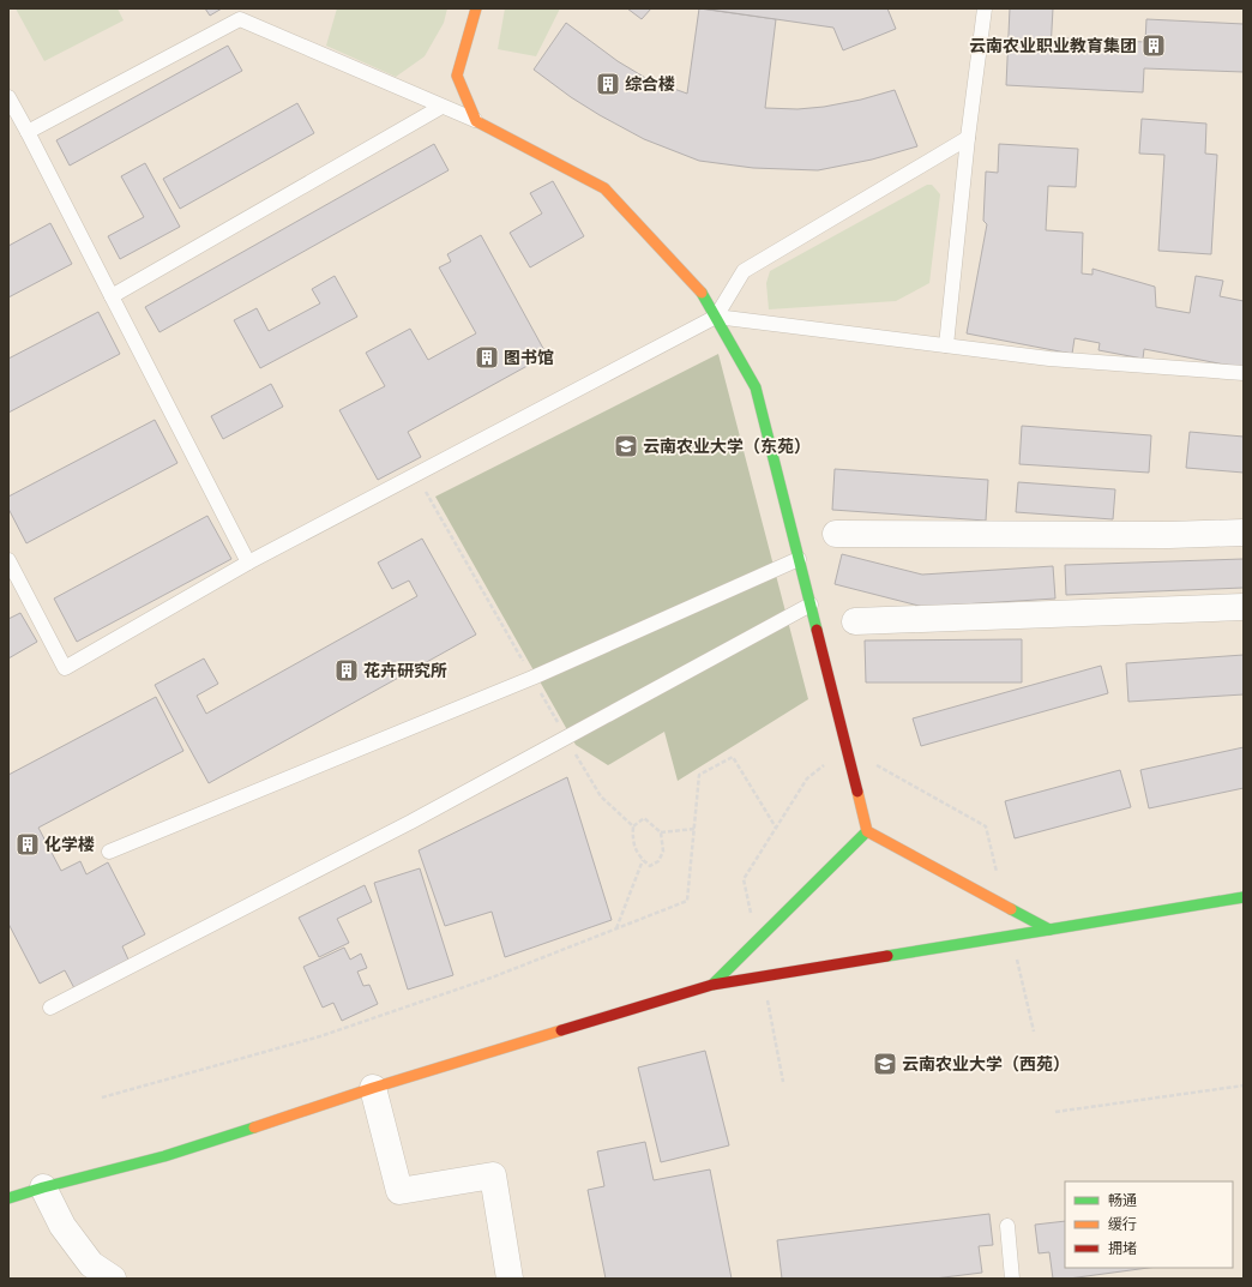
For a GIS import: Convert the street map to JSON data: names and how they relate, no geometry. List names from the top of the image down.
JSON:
{
  "places": {
    "building": [
      "云南农业职业教育集团",
      "综合楼",
      "图书馆",
      "花卉研究所",
      "化学楼"
    ],
    "school or university": ["云南农业大学（东苑）", "云南农业大学（西苑）"]
  },
  "legend": ["畅通", "缓行", "拥堵"]
}
